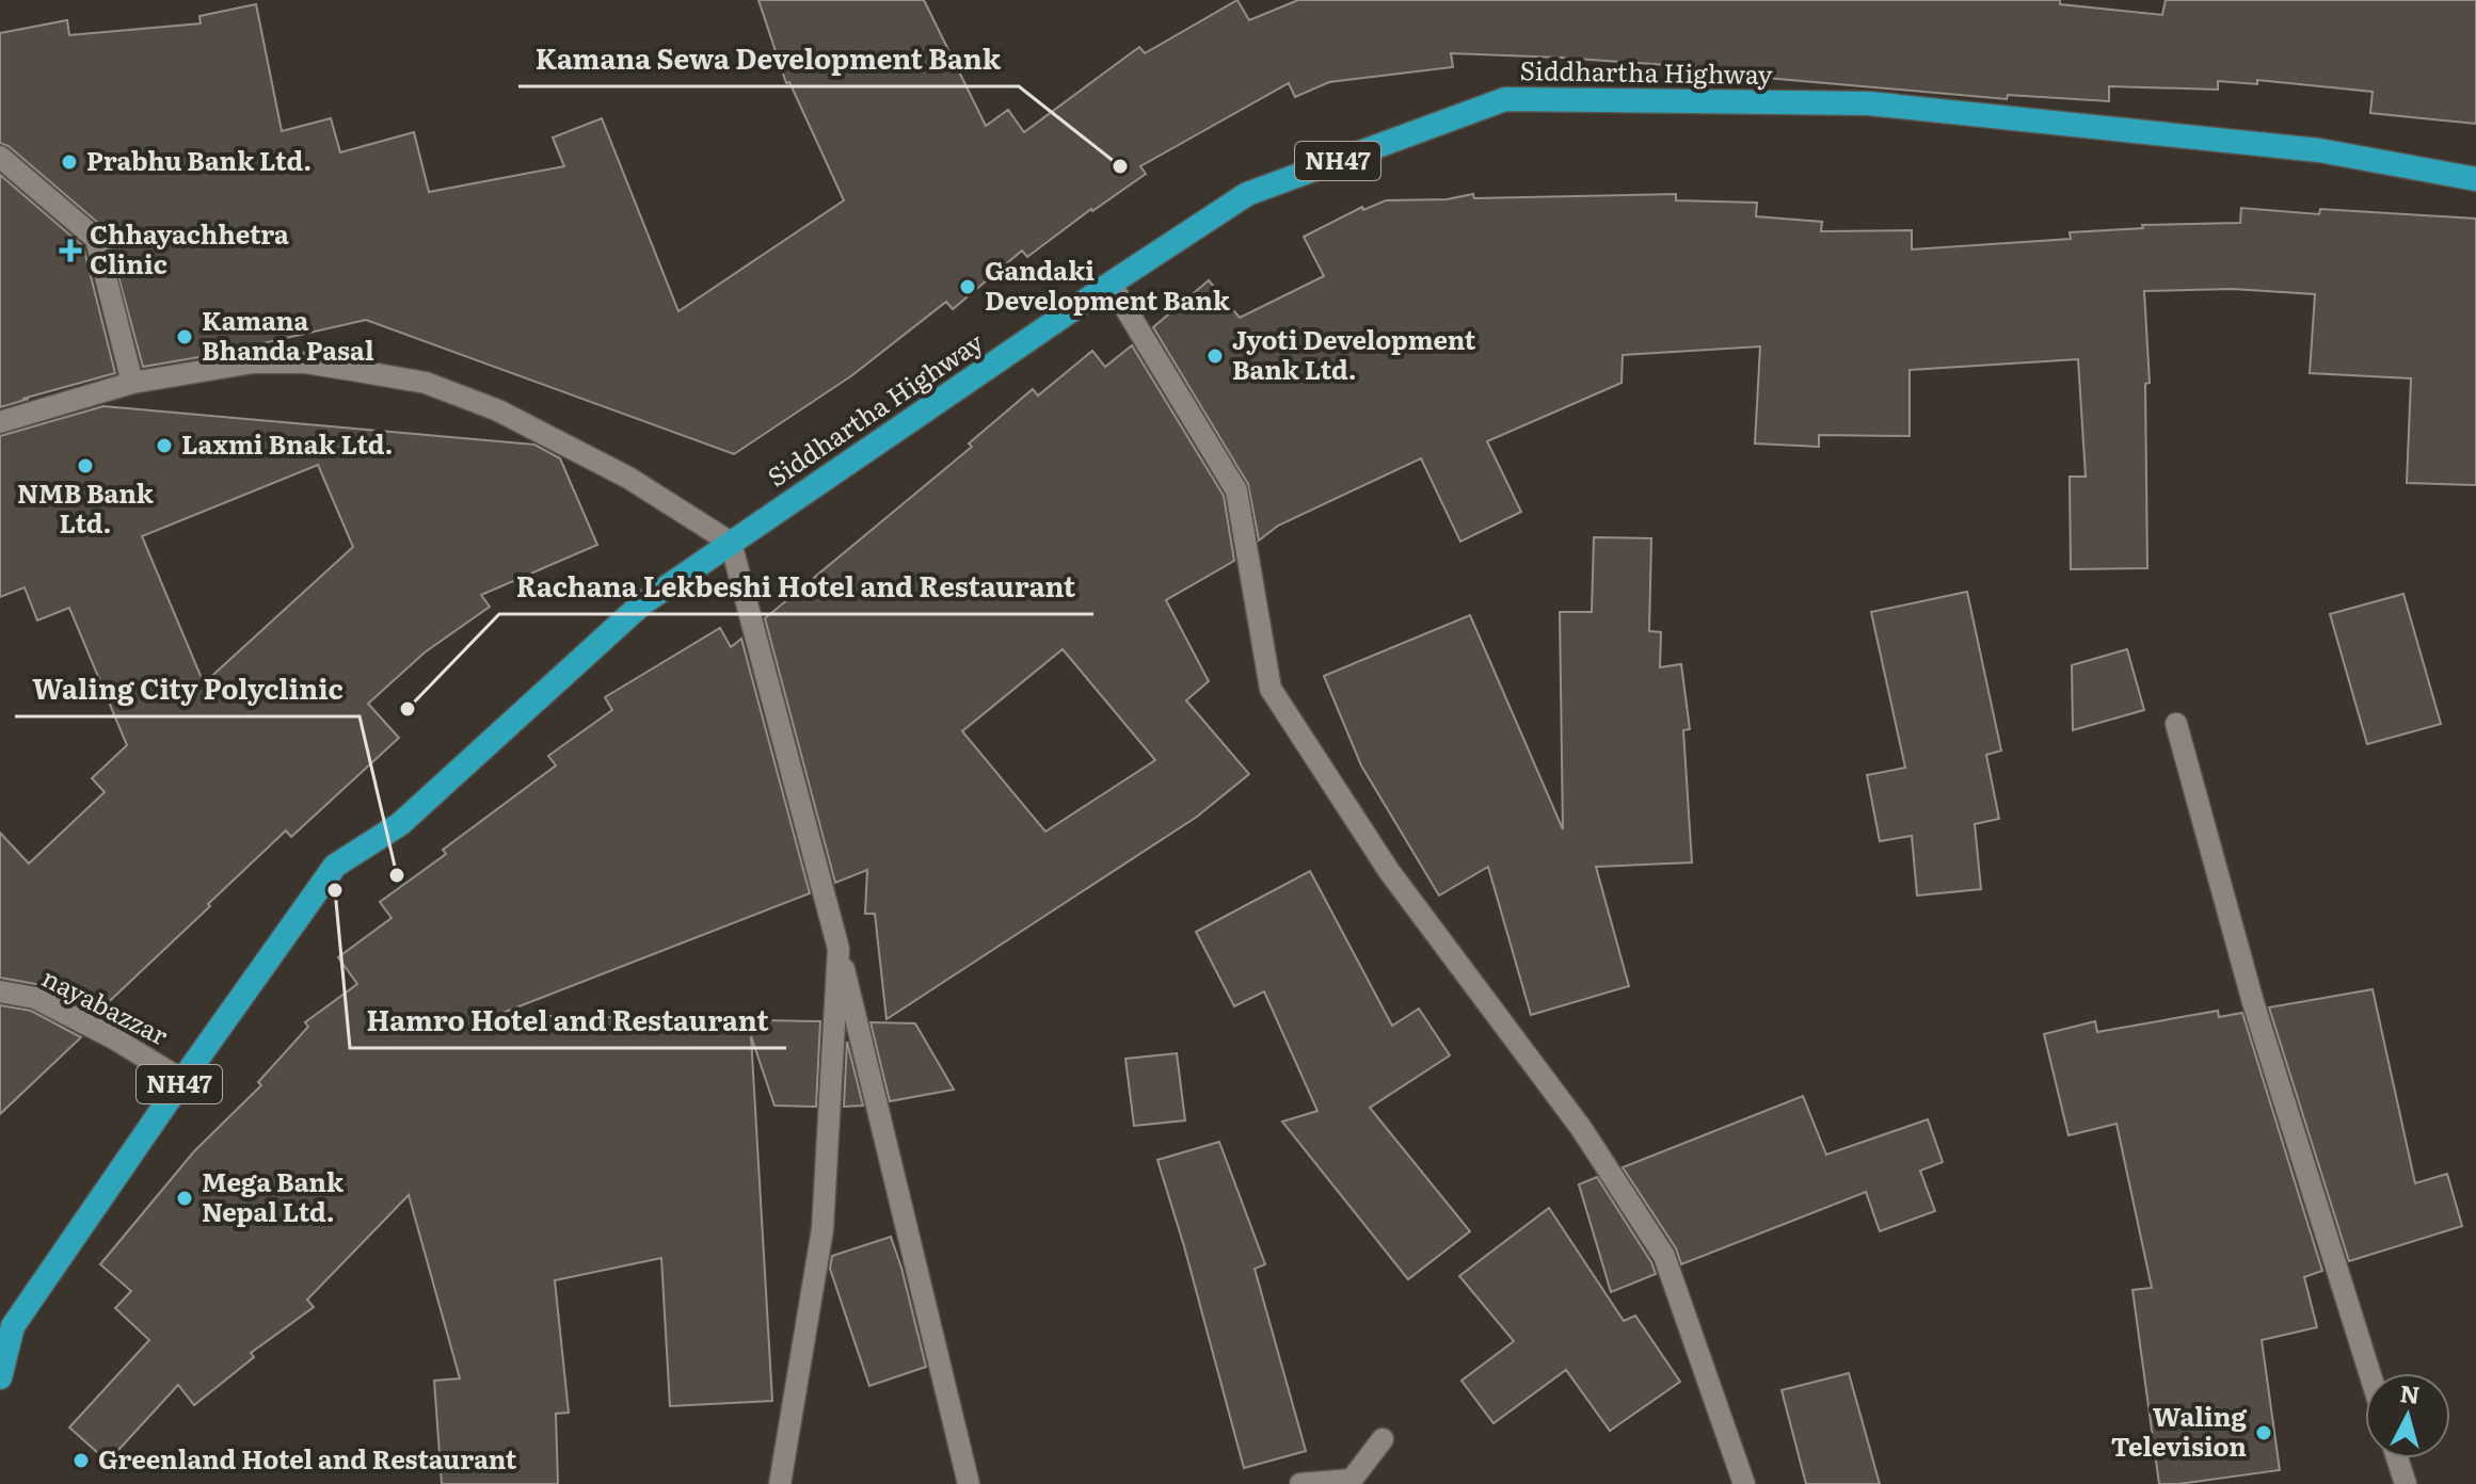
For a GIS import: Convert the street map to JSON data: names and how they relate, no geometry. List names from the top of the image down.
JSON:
{
  "streets": {
    "highway": ["Siddhartha Highway", "NH47"],
    "street": ["nayabazzar"]
  },
  "crossings": [
    ["Siddhartha Highway", "nayabazzar"]
  ],
  "places": {
    "other": [
      "Prabhu Bank Ltd.",
      "Kamana Sewa Development Bank",
      "Gandaki Development Bank",
      "Kamana Bhanda Pasal",
      "Jyoti Development Bank Ltd.",
      "Laxmi Bnak Ltd.",
      "NMB Bank Ltd.",
      "Rachana Lekbeshi Hotel and Restaurant",
      "Waling City Polyclinic",
      "Hamro Hotel and Restaurant",
      "Mega Bank Nepal Ltd.",
      "Waling Television",
      "Greenland Hotel and Restaurant"
    ],
    "health": ["Chhayachhetra Clinic"]
  },
  "north": "top"
}
